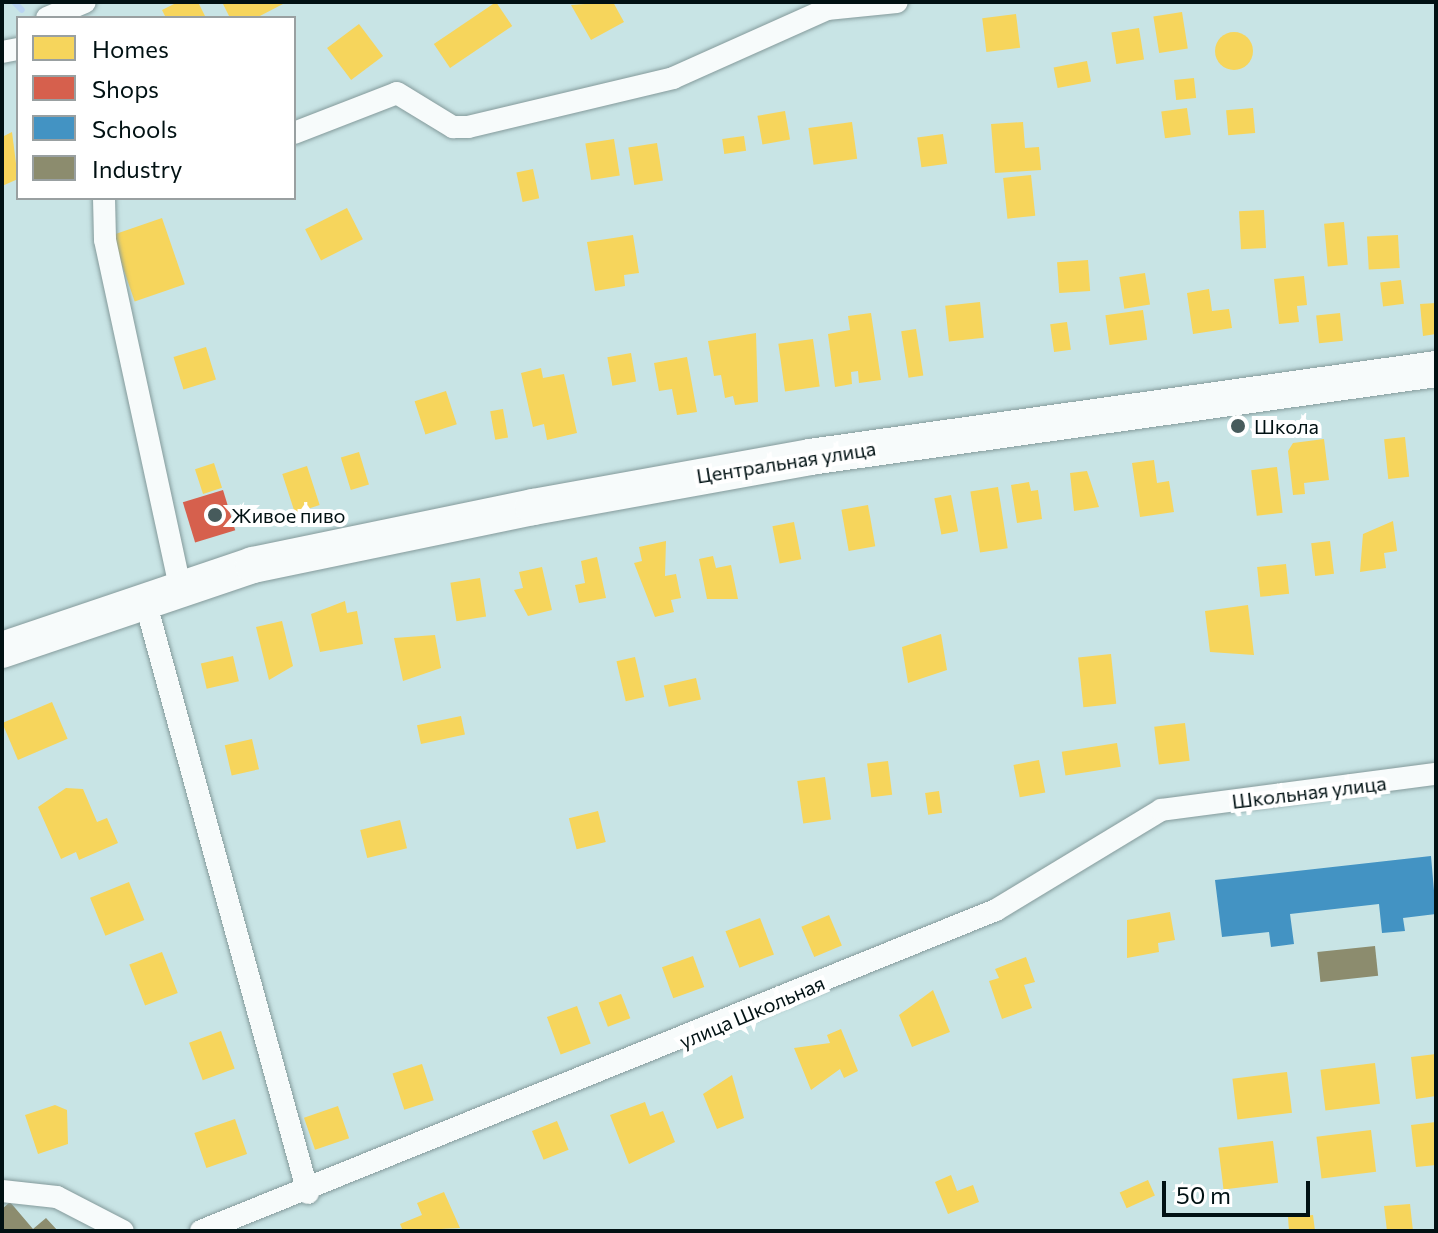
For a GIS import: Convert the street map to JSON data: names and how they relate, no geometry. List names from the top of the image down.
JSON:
{
  "streets": {
    "main road": ["Центральная улица"],
    "street": ["Школьная улица", "улица Школьная"]
  },
  "crossings": [
    ["Школьная улица", "улица Школьная"]
  ],
  "places": ["Школа", "Живое пиво"],
  "legend": [
    "Homes",
    "Shops",
    "Schools",
    "Industry"
  ],
  "scale_bar": "50 m"
}
